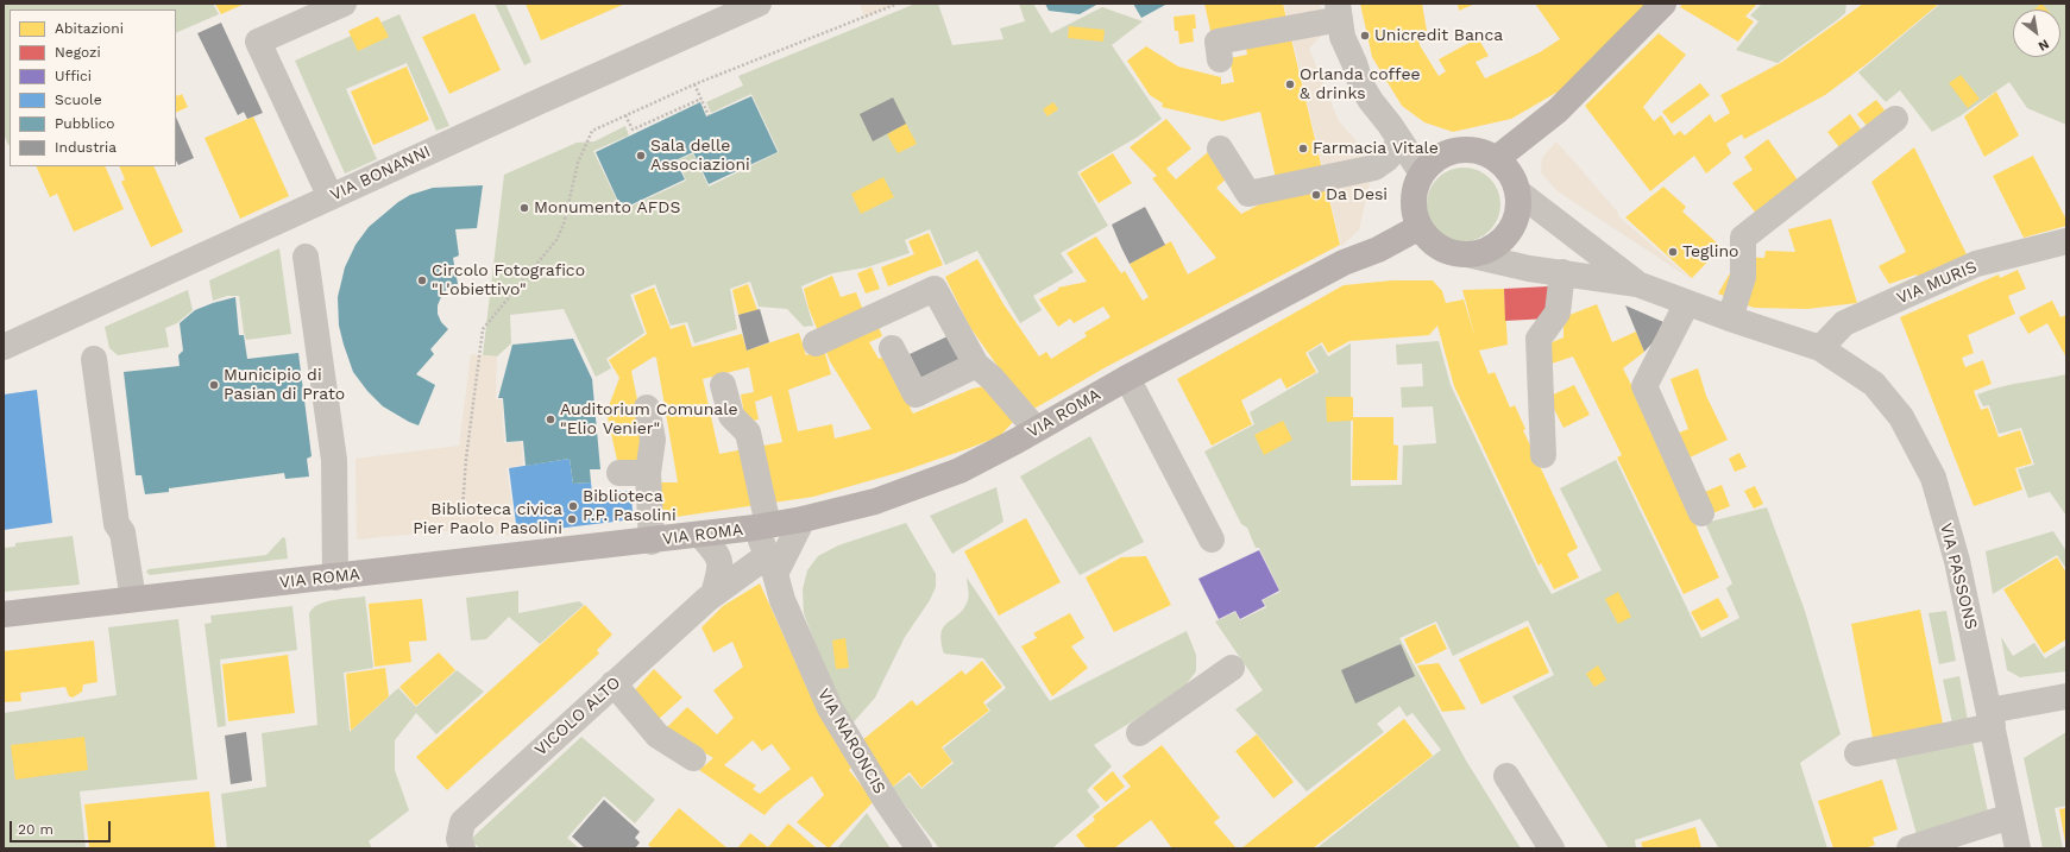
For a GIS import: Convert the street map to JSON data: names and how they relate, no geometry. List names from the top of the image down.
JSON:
{
  "streets": {
    "main road": ["VIA ROMA"],
    "street": [
      "VIA BONANNI",
      "VIA MURIS",
      "VIA PASSONS",
      "VICOLO ALTO",
      "VIA NARONCIS"
    ]
  },
  "crossings": [
    ["VIA MURIS", "VIA PASSONS"],
    ["VIA ROMA", "VIA NARONCIS"],
    ["VICOLO ALTO", "VIA NARONCIS"]
  ],
  "places": [
    "Unicredit Banca",
    "Orlanda coffee & drinks",
    "Farmacia Vitale",
    "Sala delle Associazioni",
    "Da Desi",
    "Monumento AFDS",
    "Teglino",
    "Circolo Fotografico \"L'obiettivo\"",
    "Municipio di Pasian di Prato",
    "Auditorium Comunale \"Elio Venier\"",
    "Biblioteca P.P. Pasolini",
    "Biblioteca civica Pier Paolo Pasolini"
  ],
  "legend": [
    "Abitazioni",
    "Negozi",
    "Uffici",
    "Scuole",
    "Pubblico",
    "Industria"
  ],
  "scale_bar": "20 m",
  "north": "bottom right"
}
